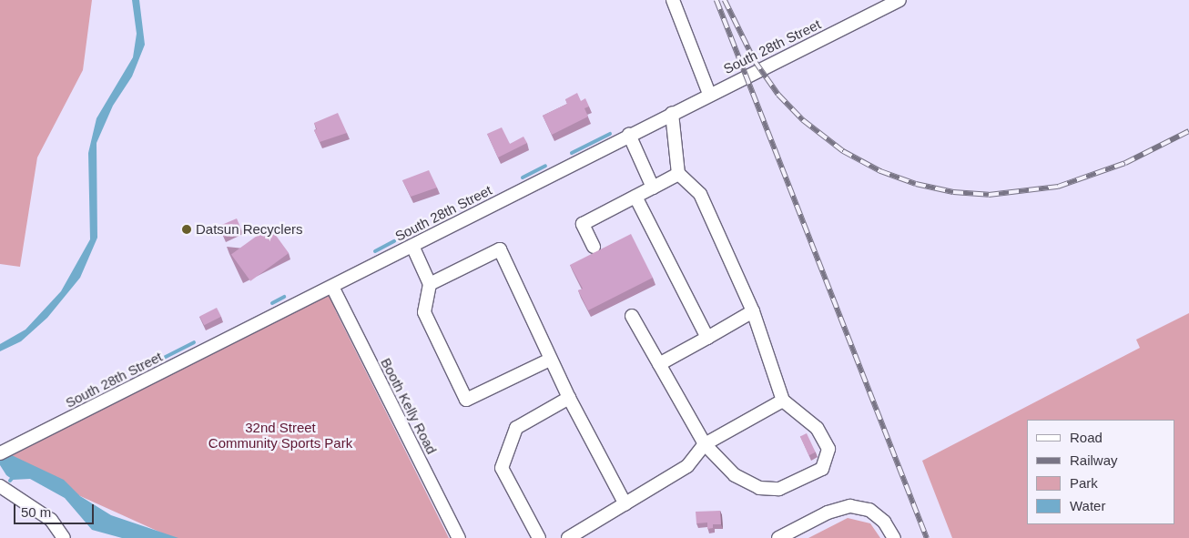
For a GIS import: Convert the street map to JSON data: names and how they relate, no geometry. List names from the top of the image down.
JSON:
{
  "streets": {
    "street": ["South 28th Street", "Booth Kelly Road"]
  },
  "crossings": [
    ["South 28th Street", "Booth Kelly Road"]
  ],
  "parks": ["32nd Street Community Sports Park"],
  "places": ["Datsun Recyclers"],
  "legend": [
    "Road",
    "Railway",
    "Park",
    "Water"
  ],
  "scale_bar": "50 m"
}
